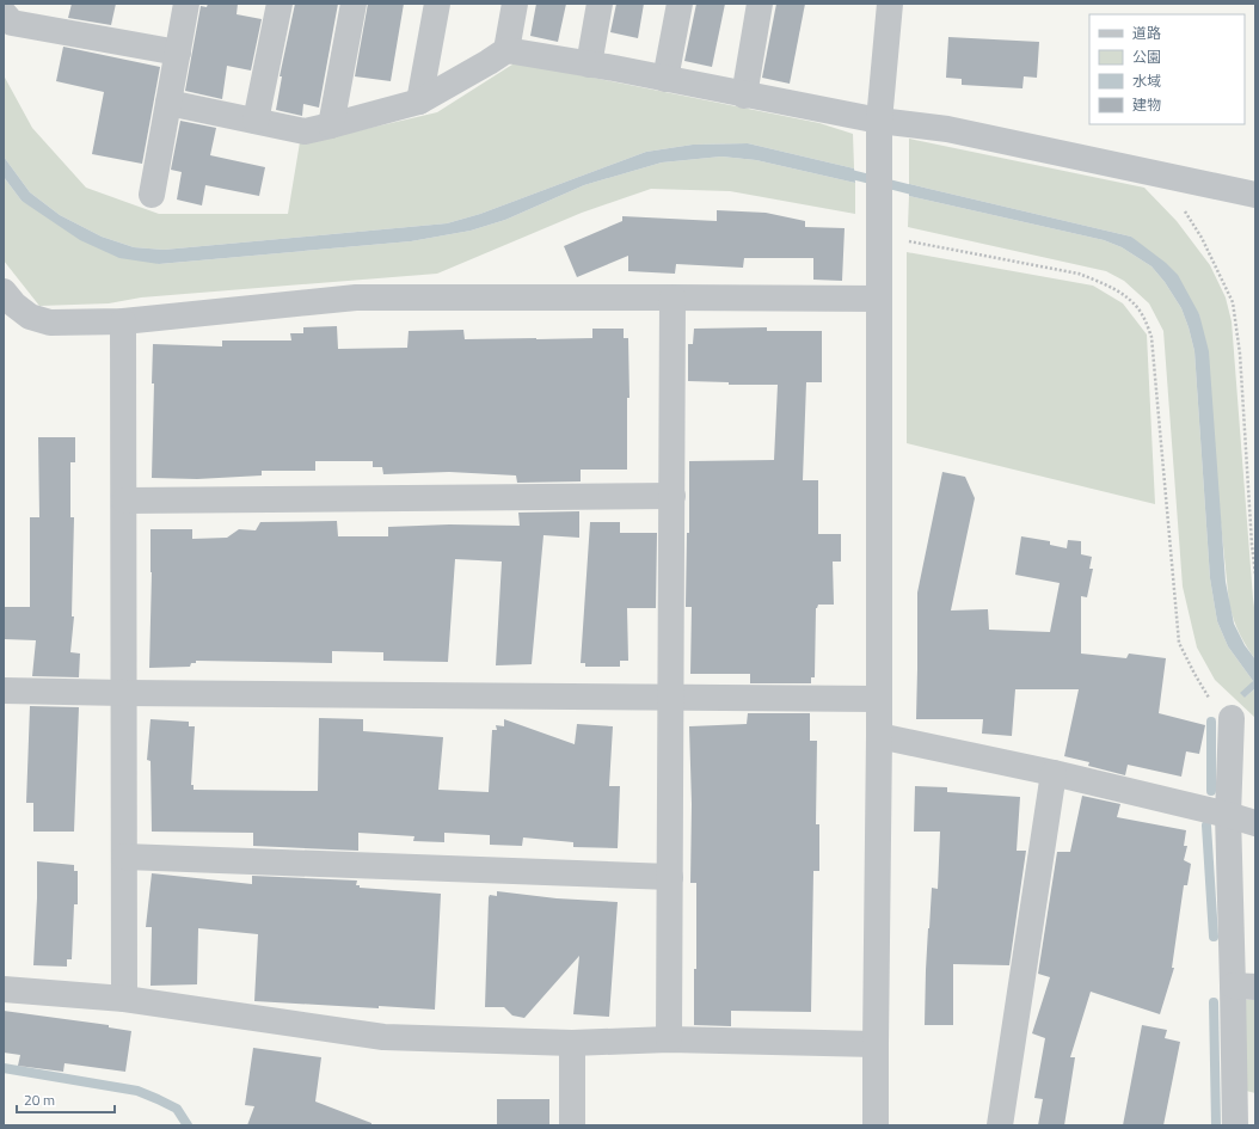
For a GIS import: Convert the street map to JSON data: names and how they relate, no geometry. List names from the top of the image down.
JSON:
{
  "legend": [
    "道路",
    "公園",
    "水域",
    "建物"
  ],
  "scale_bar": "20 m"
}
